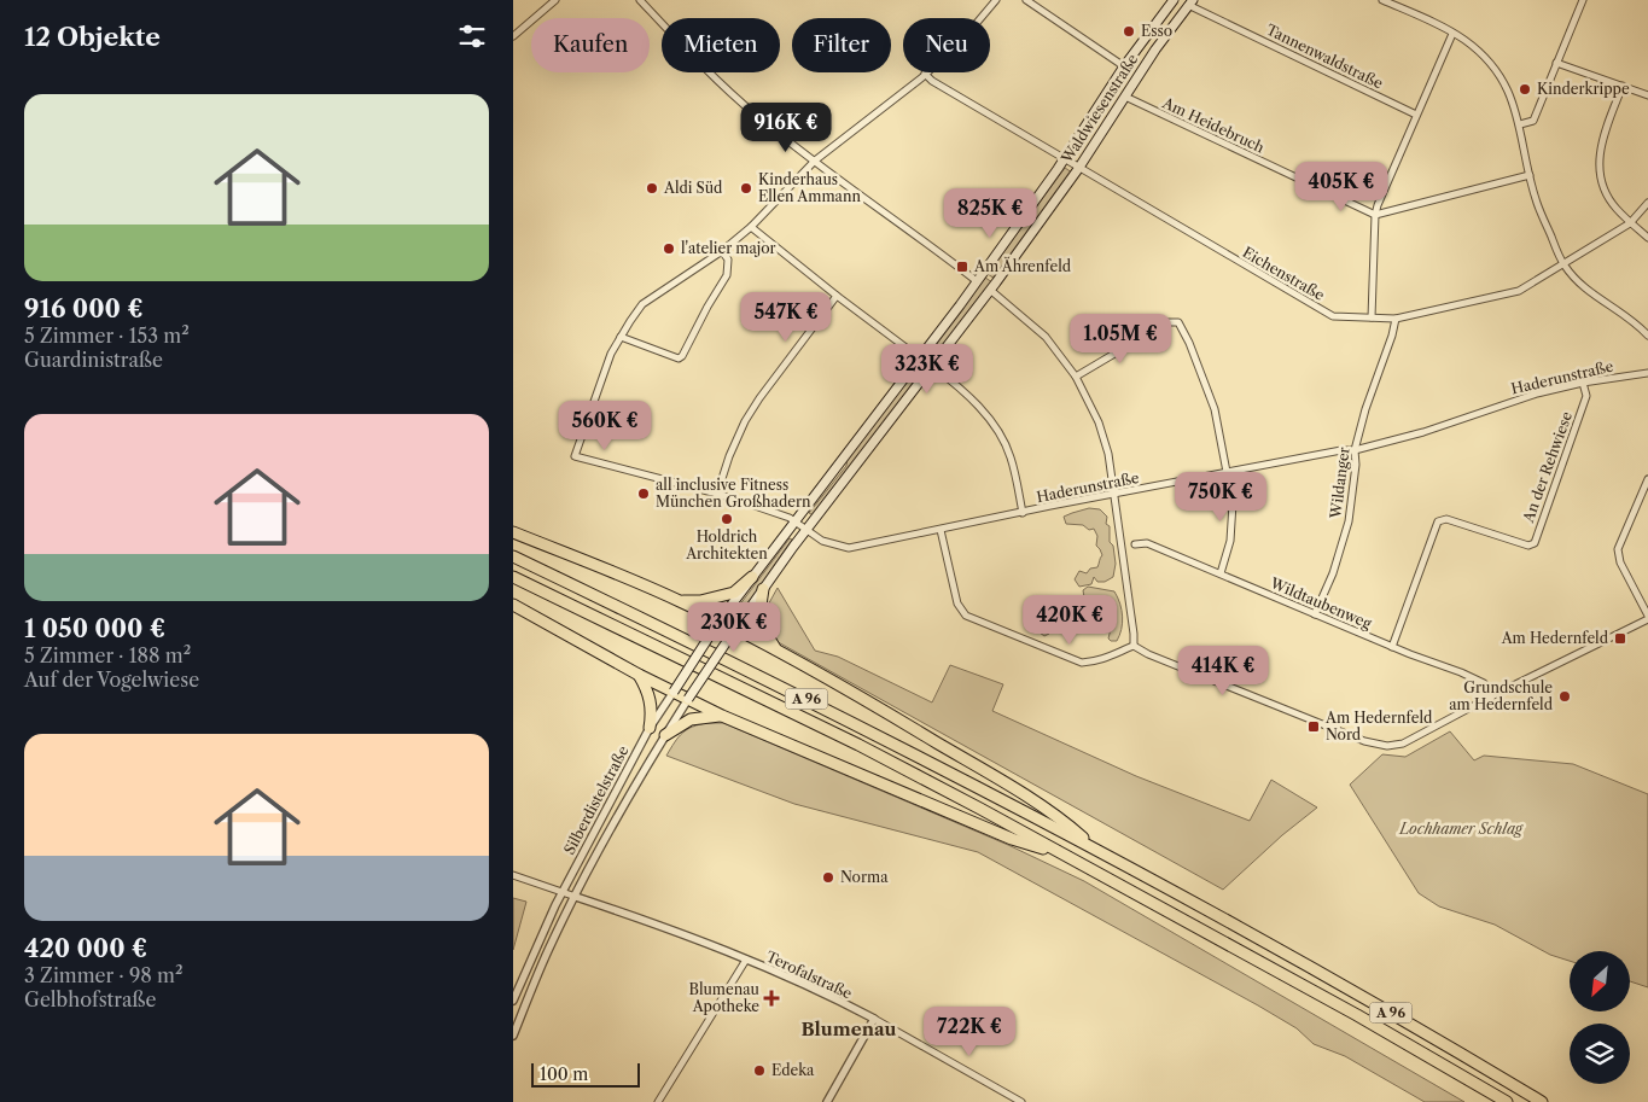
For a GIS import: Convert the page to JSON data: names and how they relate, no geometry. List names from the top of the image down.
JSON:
{
  "streets": {
    "highway": ["A 96"],
    "main road": ["Waldwiesenstraße", "Silberdistelstraße"],
    "street": [
      "Tannenwaldstraße",
      "Am Heidebruch",
      "Eichenstraße",
      "Haderunstraße",
      "An der Rehwiese",
      "Wildanger",
      "Wildtaubenweg",
      "Terofalstraße"
    ]
  },
  "crossings": [
    ["Tannenwaldstraße", "Waldwiesenstraße"],
    ["Waldwiesenstraße", "Am Heidebruch"],
    ["Waldwiesenstraße", "Eichenstraße"],
    ["Waldwiesenstraße", "Haderunstraße"],
    ["Waldwiesenstraße", "Silberdistelstraße"],
    ["Eichenstraße", "Wildanger"],
    ["Haderunstraße", "An der Rehwiese"],
    ["Haderunstraße", "Wildanger"],
    ["An der Rehwiese", "Wildtaubenweg"],
    ["Wildanger", "Wildtaubenweg"],
    ["Silberdistelstraße", "Terofalstraße"]
  ],
  "districts": ["Blumenau"],
  "parks": ["Lochhamer Schlag"],
  "places": {
    "other": [
      "Esso",
      "Kinderkrippe",
      "Aldi Süd",
      "Kinderhaus Ellen Ammann",
      "l'atelier major",
      "all inclusive Fitness München Großhadern",
      "Holdrich Architekten",
      "Grundschule am Hedernfeld",
      "Norma",
      "Edeka"
    ],
    "transit": ["Am Ährenfeld", "Am Hedernfeld", "Am Hedernfeld Nord"],
    "health": ["Blumenau Apotheke"]
  },
  "scale_bar": "100 m",
  "north": "bottom left",
  "page": {
    "heading": "12 Objekte",
    "chip": [
      "Kaufen",
      "Mieten",
      "Filter",
      "Neu"
    ],
    "list": [
      {
        "name": "916 000 €",
        "note": "5 Zimmer · 153 m² · Guardinistraße"
      },
      {
        "name": "1 050 000 €",
        "note": "5 Zimmer · 188 m² · Auf der Vogelwiese"
      },
      {
        "name": "420 000 €",
        "note": "3 Zimmer · 98 m² · Gelbhofstraße"
      }
    ],
    "price": [
      "916K €",
      "405K €",
      "825K €",
      "547K €",
      "1.05M €",
      "323K €",
      "560K €",
      "750K €",
      "420K €",
      "230K €",
      "414K €",
      "722K €"
    ],
    "scale": "100 m"
  }
}
